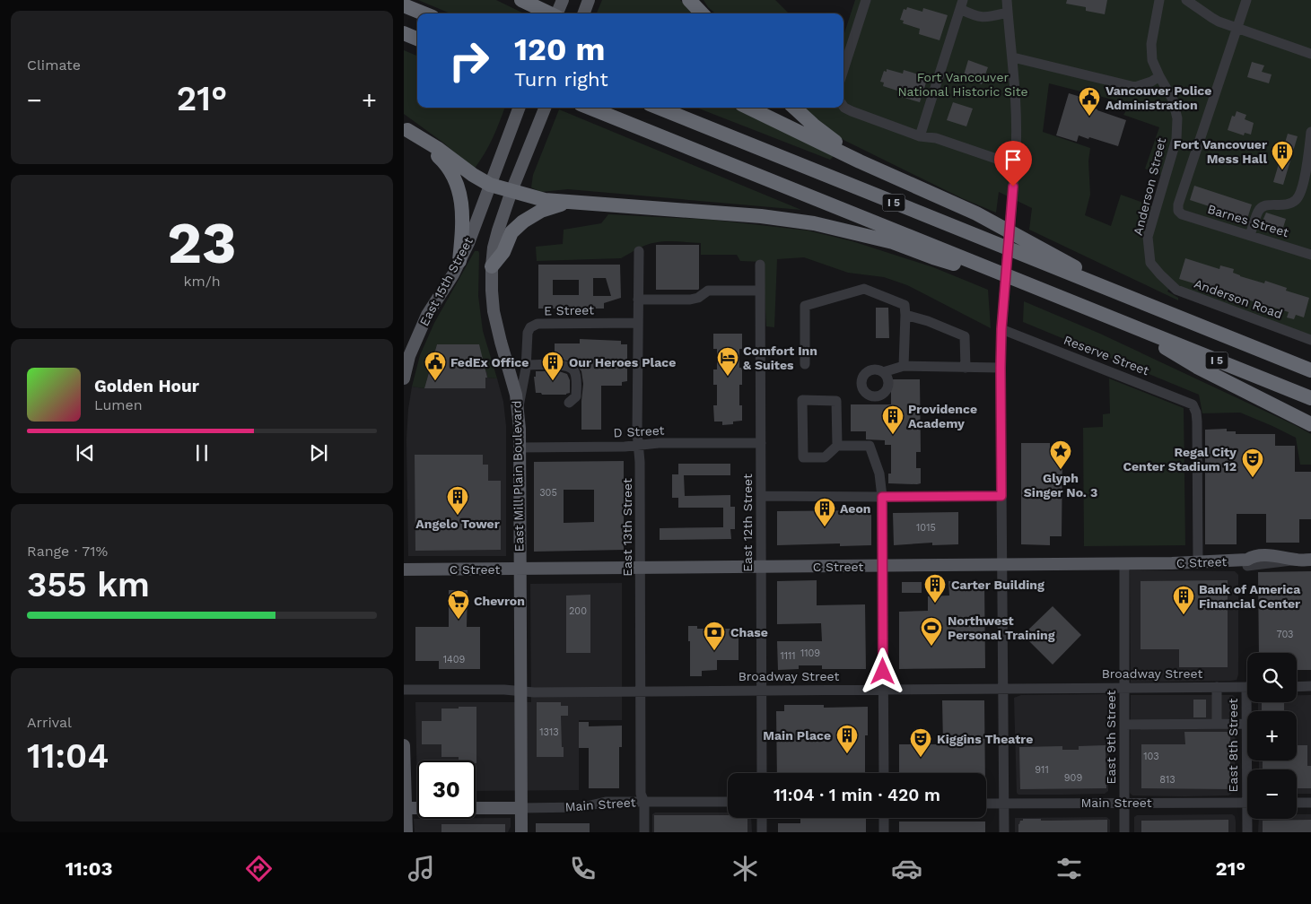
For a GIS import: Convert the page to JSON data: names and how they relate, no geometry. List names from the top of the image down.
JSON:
{
  "streets": {
    "highway": ["I 5"],
    "main road": [
      "East 15th Street",
      "East Mill Plain Boulevard",
      "C Street",
      "Main Street"
    ],
    "street": [
      "Anderson Street",
      "Barnes Street",
      "Anderson Road",
      "E Street",
      "Reserve Street",
      "D Street",
      "East 12th Street",
      "East 13th Street",
      "Broadway Street",
      "East 9th Street",
      "East 8th Street"
    ]
  },
  "crossings": [
    ["Anderson Street", "Anderson Road"],
    ["E Street", "East Mill Plain Boulevard"],
    ["E Street", "East 13th Street"],
    ["Reserve Street", "C Street"],
    ["D Street", "East Mill Plain Boulevard"],
    ["D Street", "East 12th Street"],
    ["D Street", "East 13th Street"],
    ["East Mill Plain Boulevard", "C Street"],
    ["East Mill Plain Boulevard", "Broadway Street"],
    ["East Mill Plain Boulevard", "Main Street"],
    ["East 12th Street", "C Street"],
    ["East 12th Street", "Broadway Street"],
    ["East 13th Street", "C Street"],
    ["East 13th Street", "Broadway Street"],
    ["East 13th Street", "Main Street"],
    ["C Street", "East 9th Street"],
    ["Broadway Street", "East 9th Street"],
    ["East 9th Street", "Main Street"]
  ],
  "parks": ["Fort Vancouver National Historic Site"],
  "places": {
    "public building": ["Vancouver Police Administration", "FedEx Office"],
    "building": [
      "Fort Vancovuer Mess Hall",
      "Our Heroes Place",
      "Providence Academy",
      "Angelo Tower",
      "Aeon",
      "Carter Building",
      "Bank of America Financial Center",
      "Main Place"
    ],
    "hotel": ["Comfort Inn & Suites"],
    "place": ["Glyph Singer No. 3"],
    "theatre": ["Regal City Center Stadium 12", "Kiggins Theatre"],
    "supermarket": ["Chevron"],
    "sports": ["Northwest Personal Training"],
    "bank": ["Chase"]
  },
  "house_numbers": [
    "305",
    "1015",
    "200",
    "703",
    "1109",
    "1111",
    "1409",
    "1313",
    "103",
    "911",
    "909",
    "813"
  ],
  "page": {
    "tile": [
      "Climate",
      ["23", "km/h"],
      ["Range · 71%", "355 km"],
      ["Arrival", "11:04"]
    ],
    "turn": ["120 m", "Turn right"],
    "heat": ["−", "21°", "+"],
    "song": ["Golden Hour", "Lumen"],
    "map_buttons": ["+", "−"],
    "limit": "30",
    "trip": "11:04 · 1 min · 420 m",
    "tabs": ["11:03", "21°"]
  }
}
